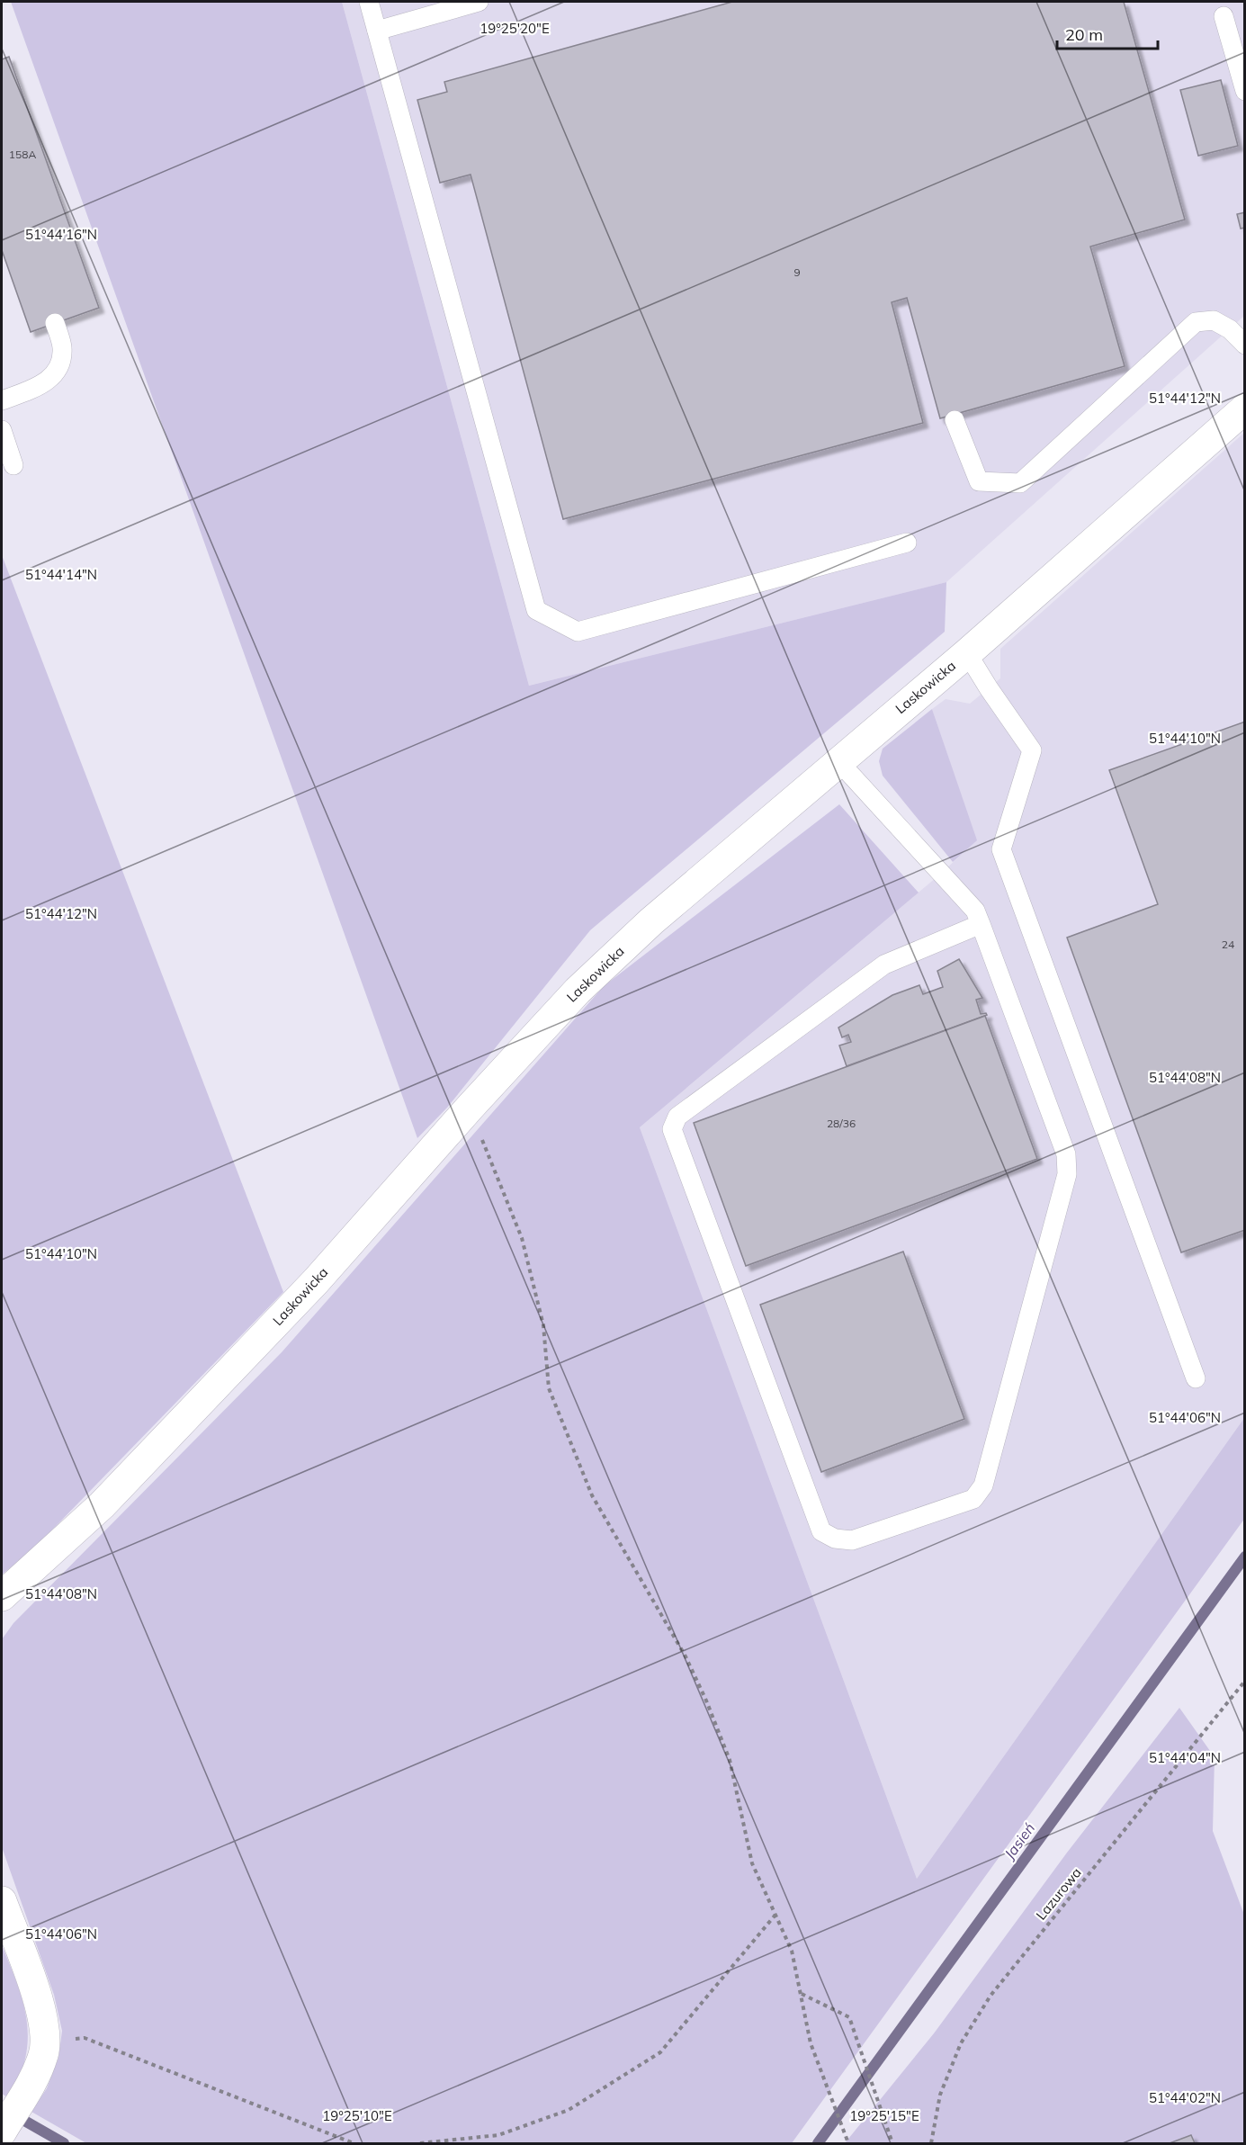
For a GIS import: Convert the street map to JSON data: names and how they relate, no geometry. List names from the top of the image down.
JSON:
{
  "streets": {
    "street": ["Laskowicka"],
    "path": ["Lazurowa"]
  },
  "water": ["Jasień"],
  "house_numbers": [
    "158A",
    "9",
    "24",
    "28/36"
  ],
  "scale_bar": "20 m",
  "coordinates": [
    "19°25'20\"E",
    "51°44'16\"N",
    "51°44'12\"N",
    "51°44'14\"N",
    "51°44'10\"N",
    "51°44'08\"N",
    "51°44'06\"N",
    "51°44'04\"N",
    "51°44'02\"N",
    "19°25'10\"E",
    "19°25'15\"E"
  ]
}
